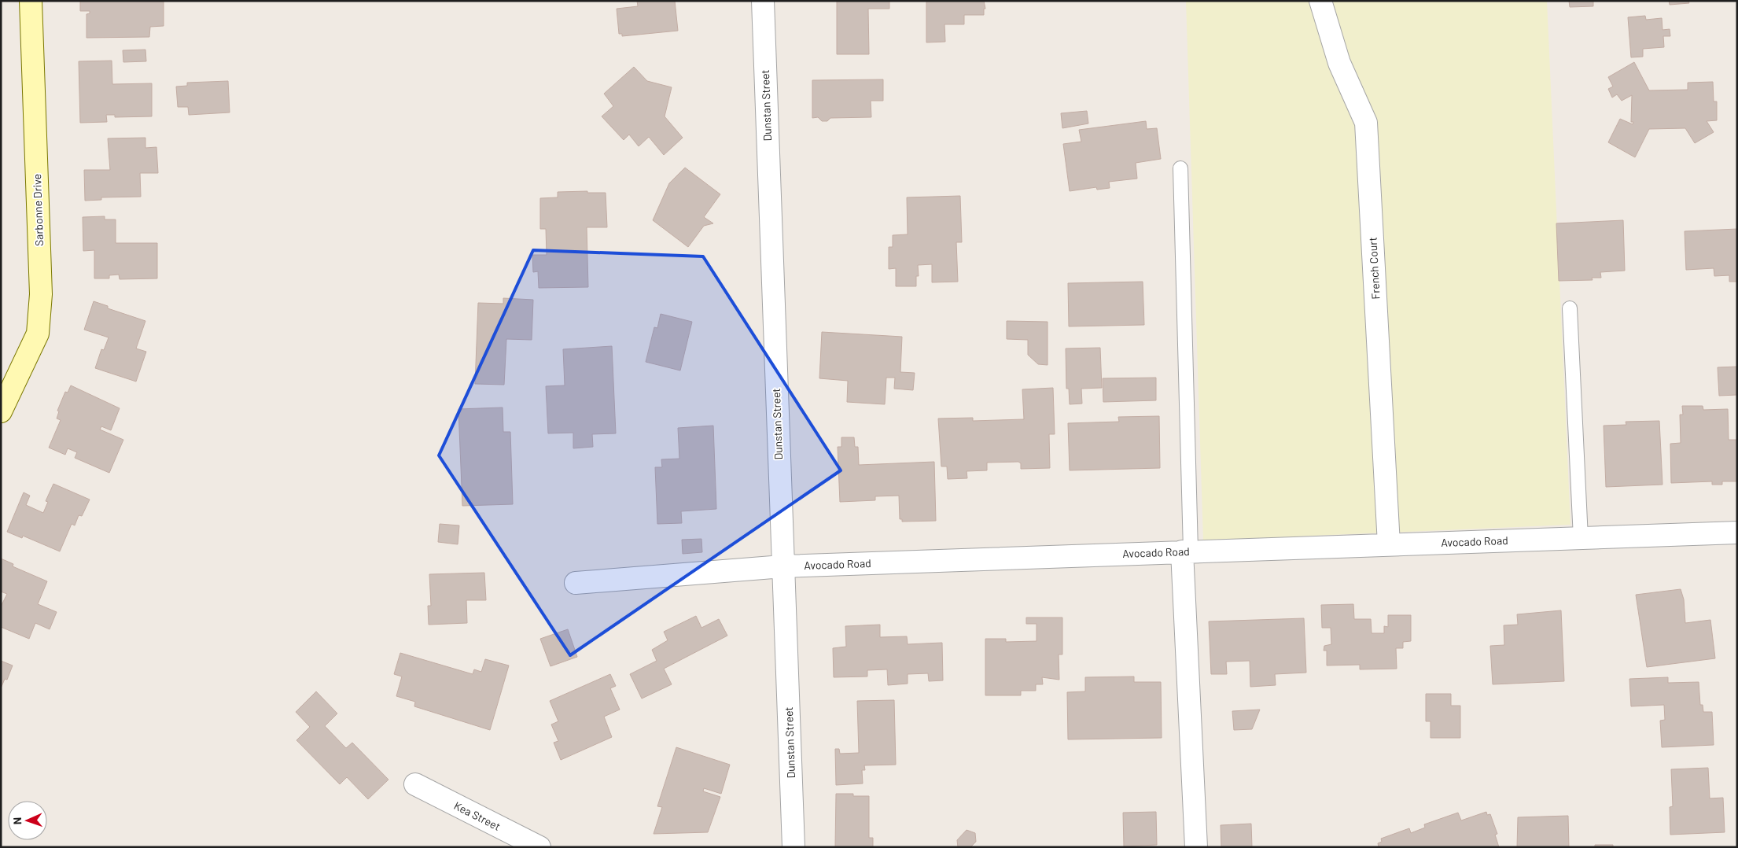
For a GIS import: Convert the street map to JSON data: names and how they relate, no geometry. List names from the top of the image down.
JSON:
{
  "streets": {
    "street": [
      "Dunstan Street",
      "Sarbonne Drive",
      "French Court",
      "Avocado Road",
      "Kea Street"
    ]
  },
  "crossings": [
    ["Dunstan Street", "Avocado Road"],
    ["French Court", "Avocado Road"]
  ],
  "north": "left"
}
